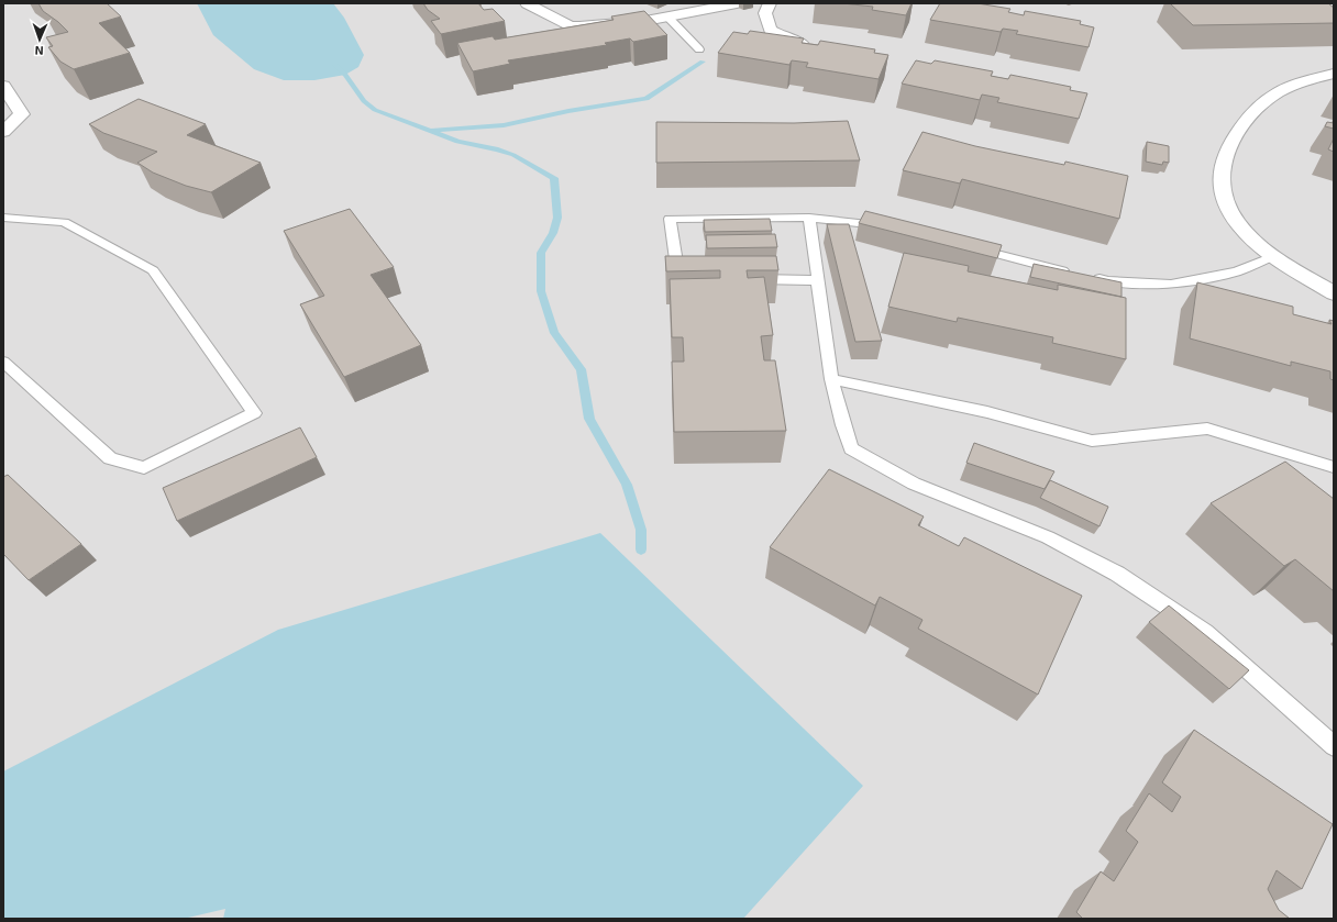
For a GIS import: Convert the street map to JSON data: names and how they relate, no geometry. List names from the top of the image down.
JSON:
{
  "north": "bottom"
}
